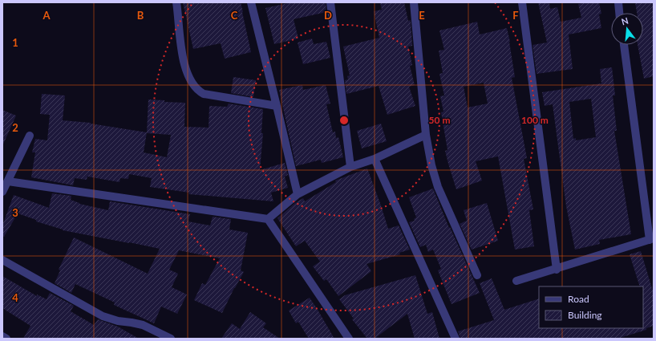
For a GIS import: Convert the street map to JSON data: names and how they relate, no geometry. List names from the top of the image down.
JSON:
{
  "legend": ["Road", "Building"],
  "north": "top",
  "grid": {
    "columns": [
      "A",
      "B",
      "C",
      "D",
      "E",
      "F"
    ],
    "rows": [
      "1",
      "2",
      "3",
      "4"
    ]
  },
  "rings": ["50 m", "100 m"]
}
